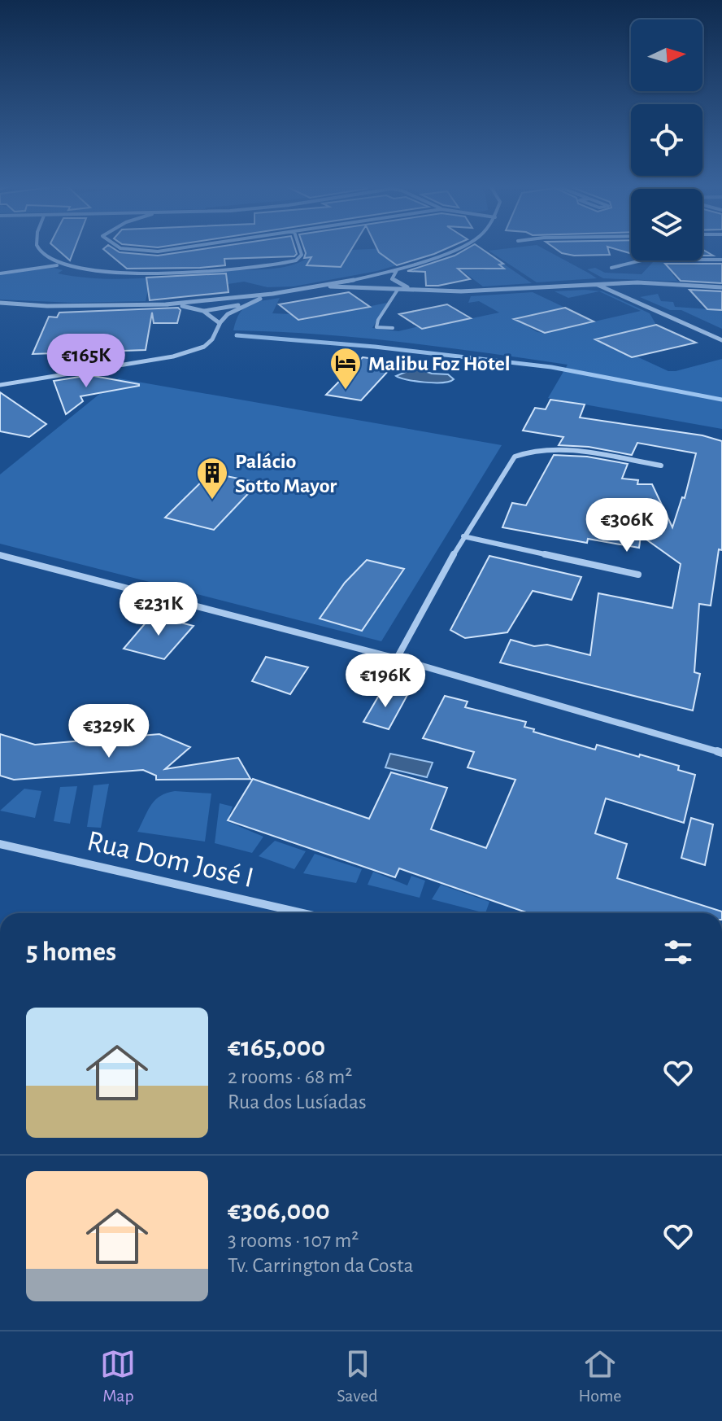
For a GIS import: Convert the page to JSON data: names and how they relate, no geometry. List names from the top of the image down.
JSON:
{
  "streets": {
    "street": ["Rua Dom José I"]
  },
  "places": {
    "hotel": ["Malibu Foz Hotel"],
    "building": ["Palácio Sotto Mayor"]
  },
  "north": "right",
  "page": {
    "price": [
      "€165K",
      "€306K",
      "€231K",
      "€196K",
      "€329K"
    ],
    "heading": "5 homes",
    "list": [
      {
        "name": "€165,000",
        "note": "2 rooms · 68 m² · Rua dos Lusíadas"
      },
      {
        "name": "€306,000",
        "note": "3 rooms · 107 m² · Tv. Carrington da Costa"
      }
    ],
    "tabs": ["Map", "Saved", "Home"]
  }
}
